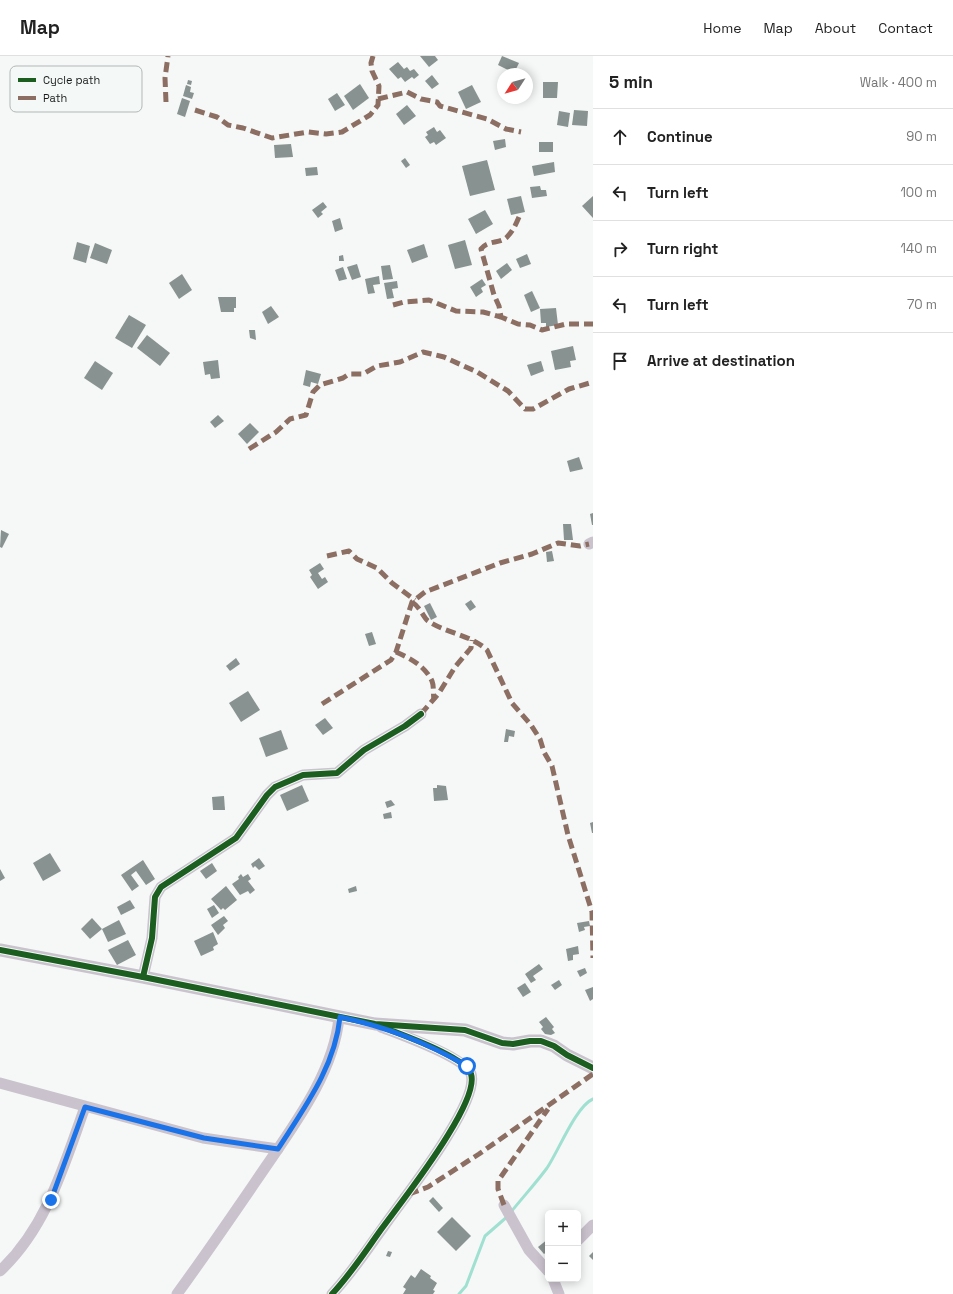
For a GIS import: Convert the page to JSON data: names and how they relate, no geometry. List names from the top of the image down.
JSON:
{
  "legend": ["Cycle path", "Path"],
  "north": "bottom left",
  "page": {
    "header": "Map",
    "nav": [
      "Home",
      "Map",
      "About",
      "Contact"
    ],
    "heading": ["5 min", "Walk · 400 m"],
    "list": [
      ["Continue", "90 m"],
      ["Turn left", "100 m"],
      ["Turn right", "140 m"],
      ["Turn left", "70 m"],
      "Arrive at destination"
    ],
    "map_buttons": ["+", "−"]
  }
}
